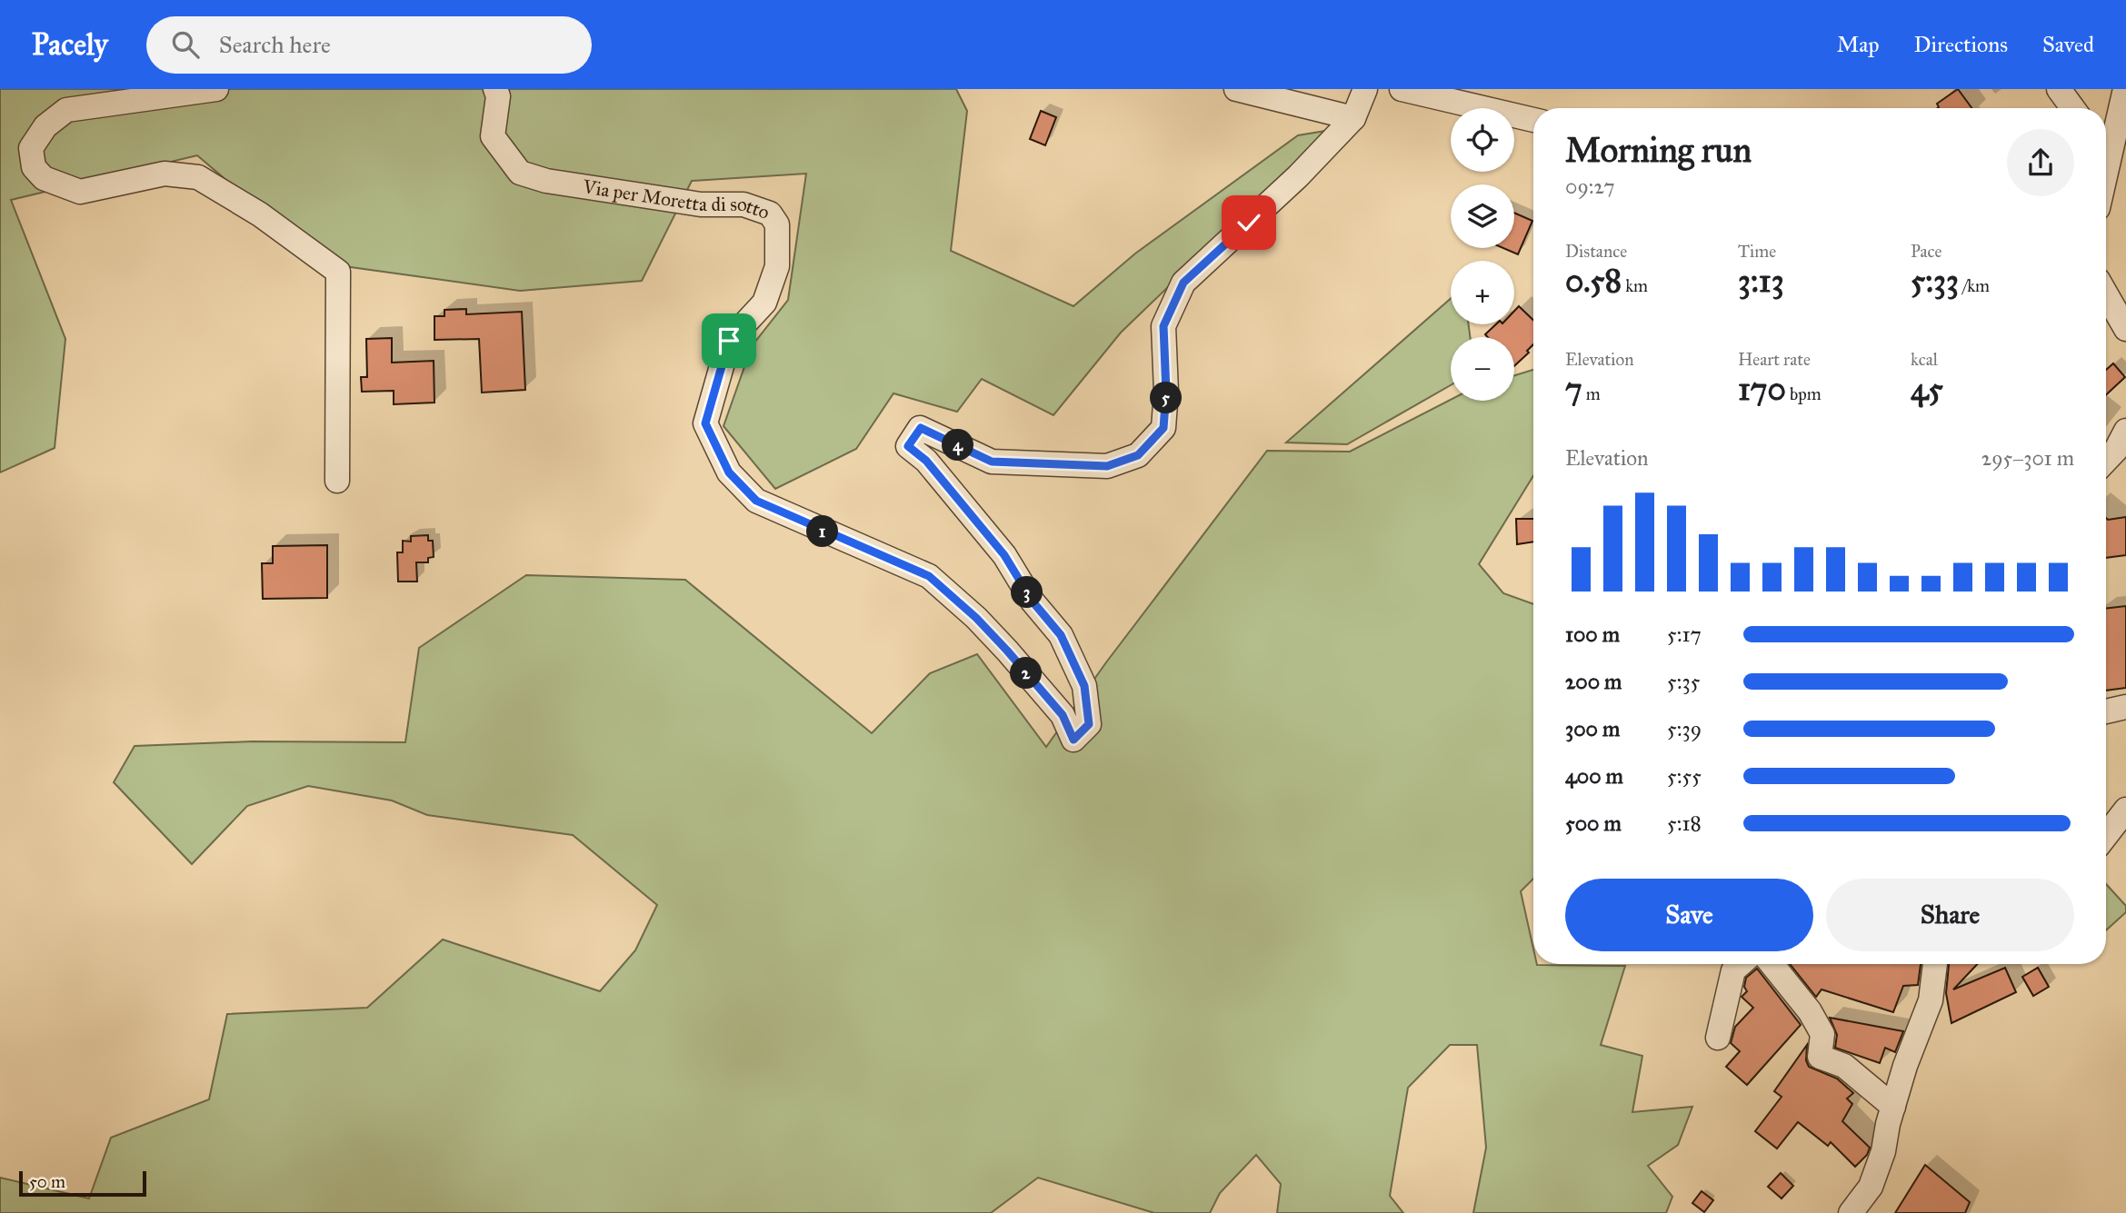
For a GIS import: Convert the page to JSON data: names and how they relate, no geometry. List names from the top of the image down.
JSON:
{
  "streets": {
    "street": ["Via per Moretta di sotto"]
  },
  "scale_bar": "50 m",
  "page": {
    "header": "Pacely",
    "search": "Search here",
    "nav": ["Map", "Directions", "Saved"],
    "map_buttons": ["+", "−"],
    "heading": ["Morning run", "09:27"],
    "stats": [
      ["Distance", "0.58 km"],
      ["Time", "3:13"],
      ["Pace", "5:33 /km"],
      ["Elevation", "7 m"],
      ["Heart rate", "170 bpm"],
      ["kcal", "45"]
    ],
    "pins": [
      "5",
      "4",
      "1",
      "3",
      "2"
    ],
    "chart": ["Elevation", "295–301 m"],
    "list": [
      {
        "name": "100 m",
        "note": "5:17"
      },
      {
        "name": "200 m",
        "note": "5:35"
      },
      {
        "name": "300 m",
        "note": "5:39"
      },
      {
        "name": "400 m",
        "note": "5:55"
      },
      {
        "name": "500 m",
        "note": "5:18"
      }
    ],
    "buttons": ["Save", "Share"],
    "scale": "50 m"
  }
}
